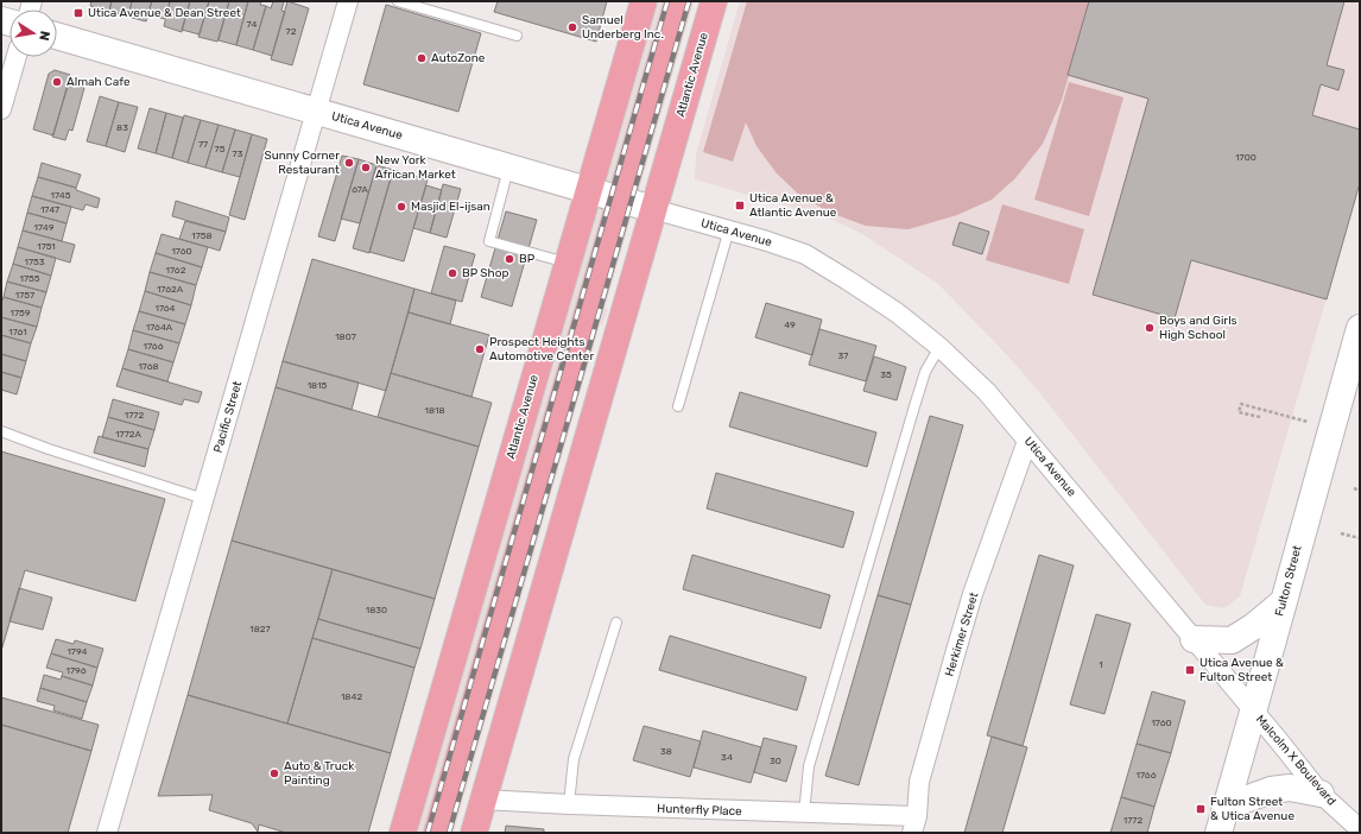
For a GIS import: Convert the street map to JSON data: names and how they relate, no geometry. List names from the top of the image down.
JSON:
{
  "streets": {
    "main road": ["Atlantic Avenue", "Utica Avenue", "Fulton Street"],
    "street": [
      "Pacific Street",
      "Herkimer Street",
      "Malcolm X Boulevard",
      "Hunterfly Place"
    ]
  },
  "crossings": [
    ["Atlantic Avenue", "Utica Avenue"],
    ["Atlantic Avenue", "Hunterfly Place"],
    ["Utica Avenue", "Pacific Street"],
    ["Utica Avenue", "Fulton Street"],
    ["Utica Avenue", "Herkimer Street"],
    ["Utica Avenue", "Malcolm X Boulevard"],
    ["Fulton Street", "Malcolm X Boulevard"],
    ["Herkimer Street", "Hunterfly Place"]
  ],
  "places": {
    "transit": [
      "Utica Avenue & Dean Street",
      "Utica Avenue & Atlantic Avenue",
      "Utica Avenue & Fulton Street",
      "Fulton Street & Utica Avenue"
    ],
    "other": [
      "Samuel Underberg Inc.",
      "AutoZone",
      "Almah Cafe",
      "Sunny Corner Restaurant",
      "New York African Market",
      "Masjid El-ijsan",
      "BP",
      "BP Shop",
      "Boys and Girls High School",
      "Prospect Heights Automotive Center",
      "Auto & Truck Painting"
    ]
  },
  "house_numbers": [
    "74",
    "72",
    "83",
    "77",
    "75",
    "73",
    "1700",
    "67A",
    "1745",
    "1747",
    "1749",
    "1758",
    "1751",
    "1760",
    "1753",
    "1762",
    "1755",
    "1762A",
    "1757",
    "1764",
    "1759",
    "49",
    "1764A",
    "1761",
    "1807",
    "1766",
    "37",
    "1768",
    "35",
    "1815",
    "1818",
    "1772",
    "1772A",
    "1830",
    "1827",
    "1794",
    "1",
    "1796",
    "1842",
    "1760",
    "38",
    "34",
    "30",
    "1766",
    "1772"
  ],
  "north": "right"
}
